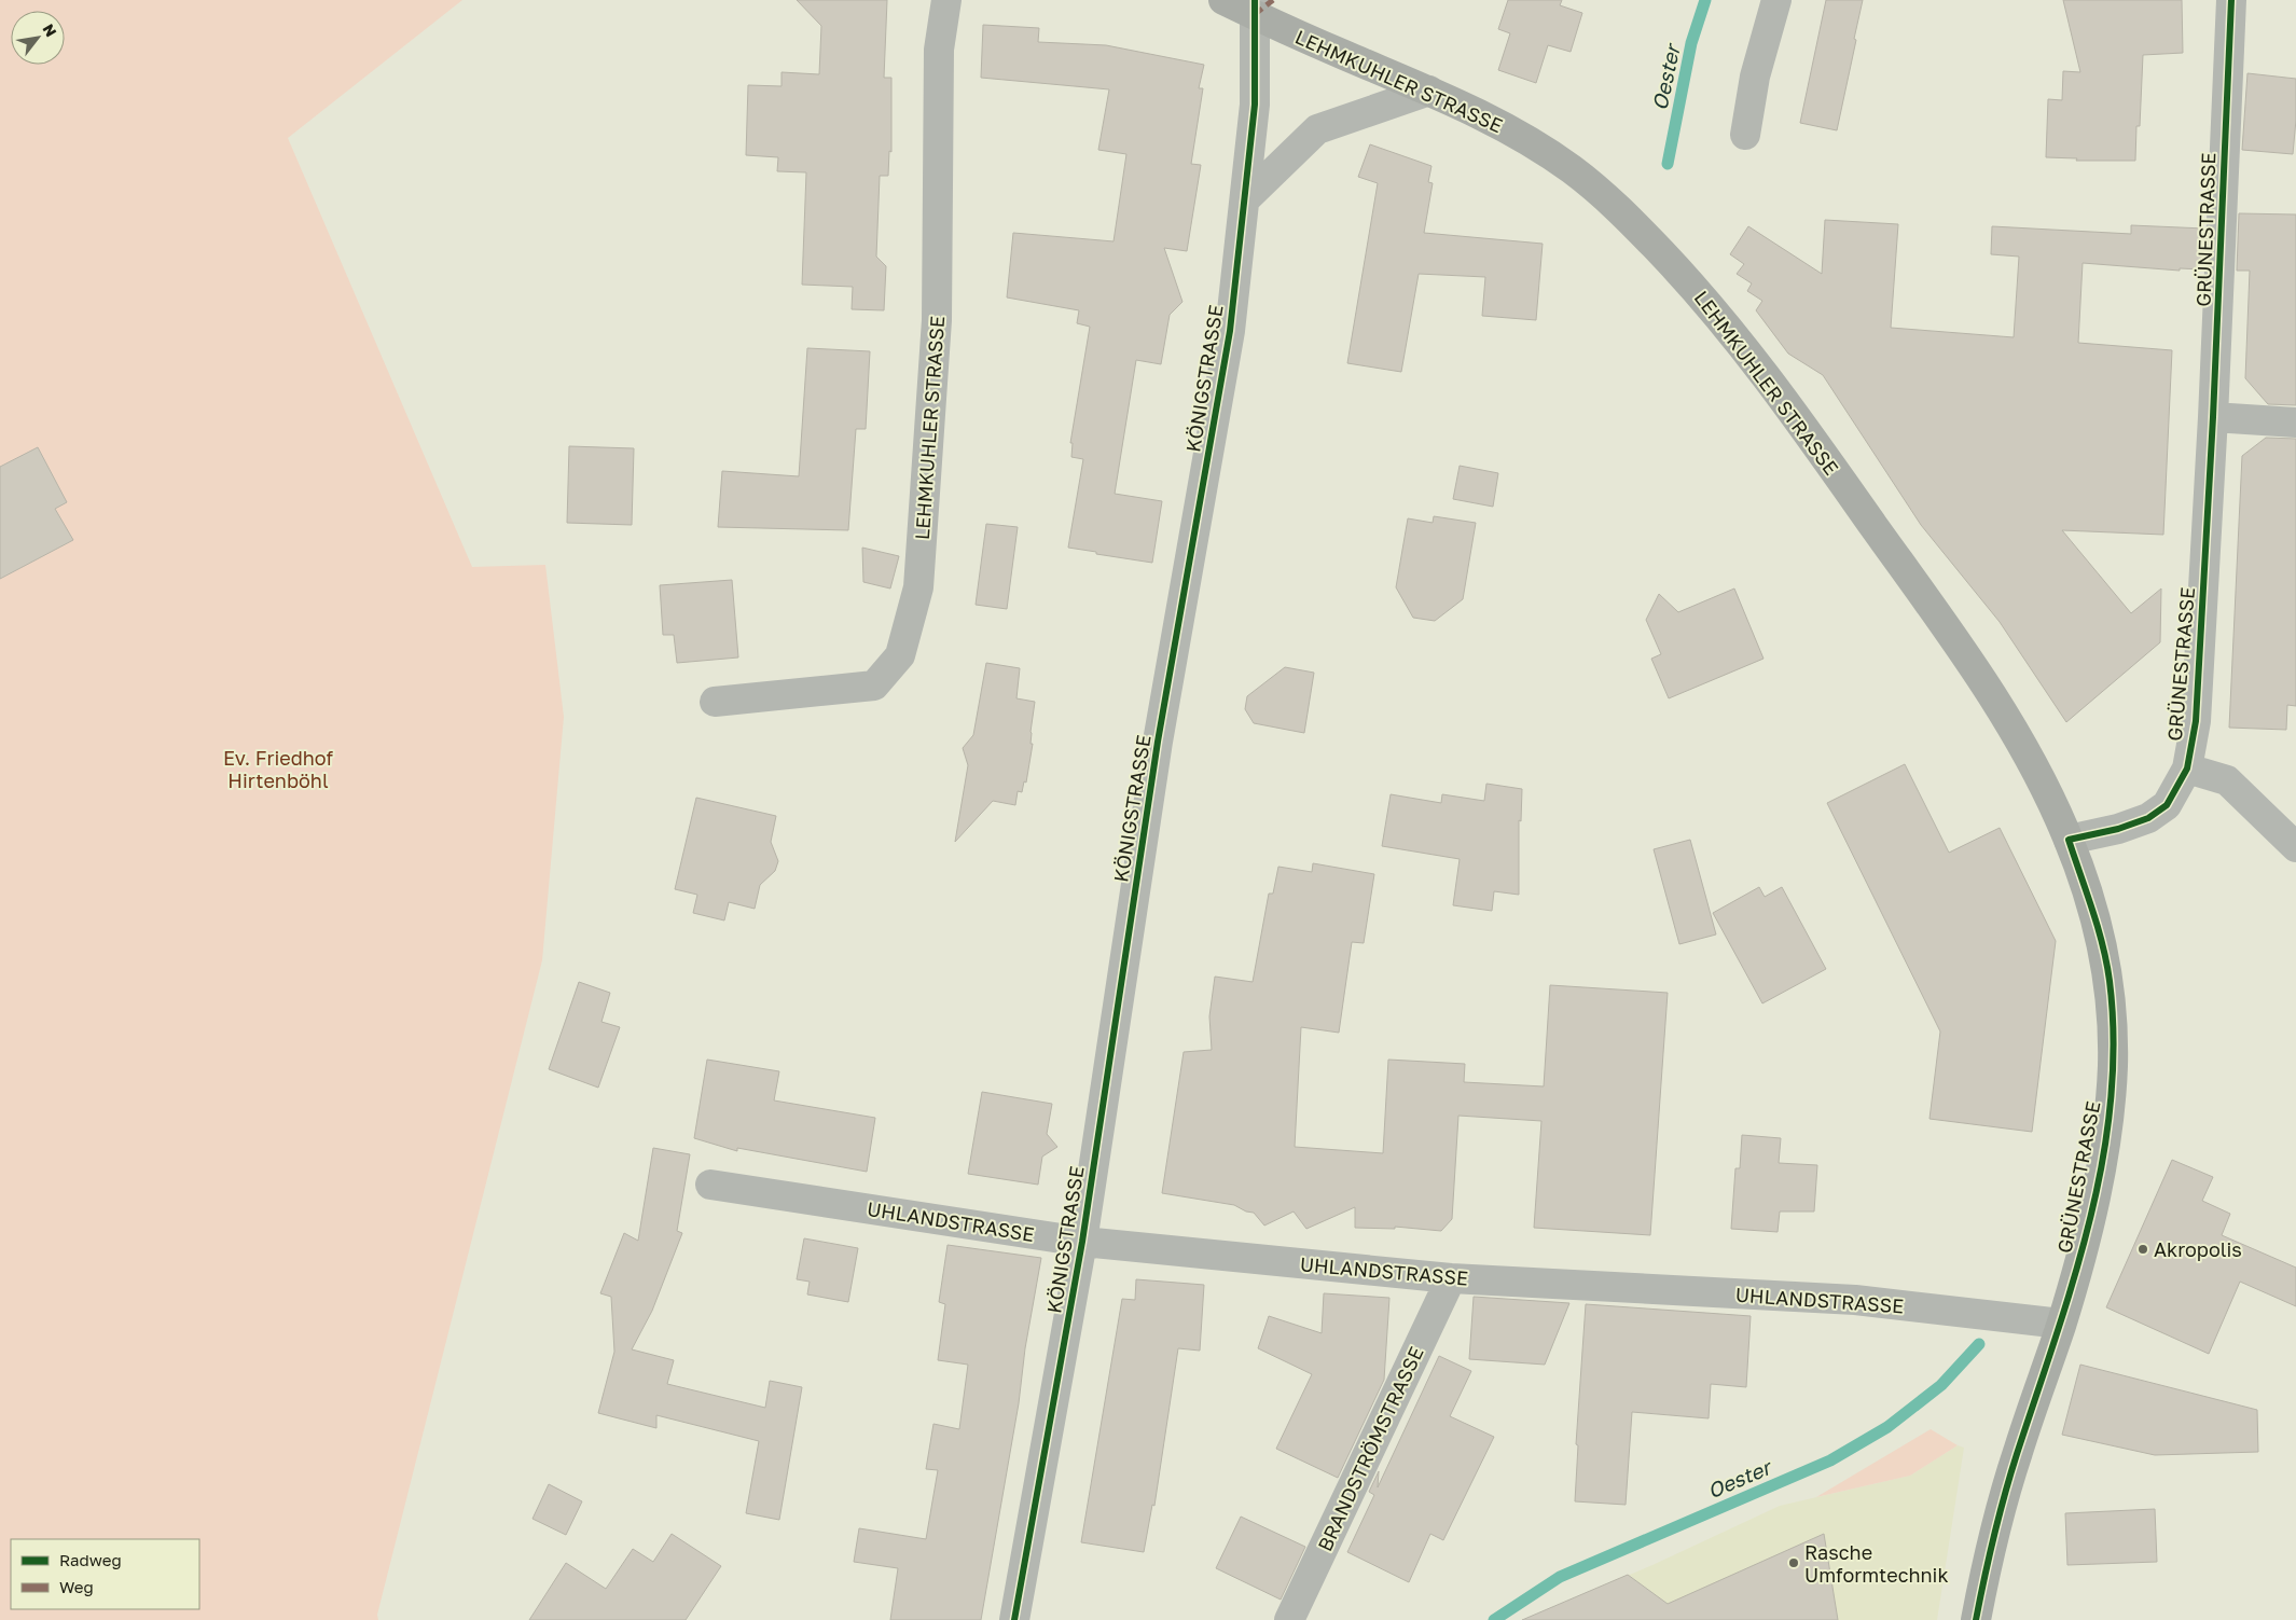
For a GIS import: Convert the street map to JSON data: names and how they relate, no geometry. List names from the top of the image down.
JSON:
{
  "streets": {
    "street": [
      "LEHMKUHLER STRASSE",
      "GRÜNESTRASSE",
      "KÖNIGSTRASSE",
      "UHLANDSTRASSE",
      "BRANDSTRÖMSTRASSE"
    ]
  },
  "crossings": [
    ["LEHMKUHLER STRASSE", "GRÜNESTRASSE"],
    ["LEHMKUHLER STRASSE", "KÖNIGSTRASSE"],
    ["GRÜNESTRASSE", "UHLANDSTRASSE"],
    ["KÖNIGSTRASSE", "UHLANDSTRASSE"],
    ["UHLANDSTRASSE", "BRANDSTRÖMSTRASSE"]
  ],
  "water": ["Oester"],
  "parks": ["Ev. Friedhof Hirtenböhl"],
  "places": ["Akropolis", "Rasche Umformtechnik"],
  "legend": ["Radweg", "Weg"],
  "north": "top right"
}
